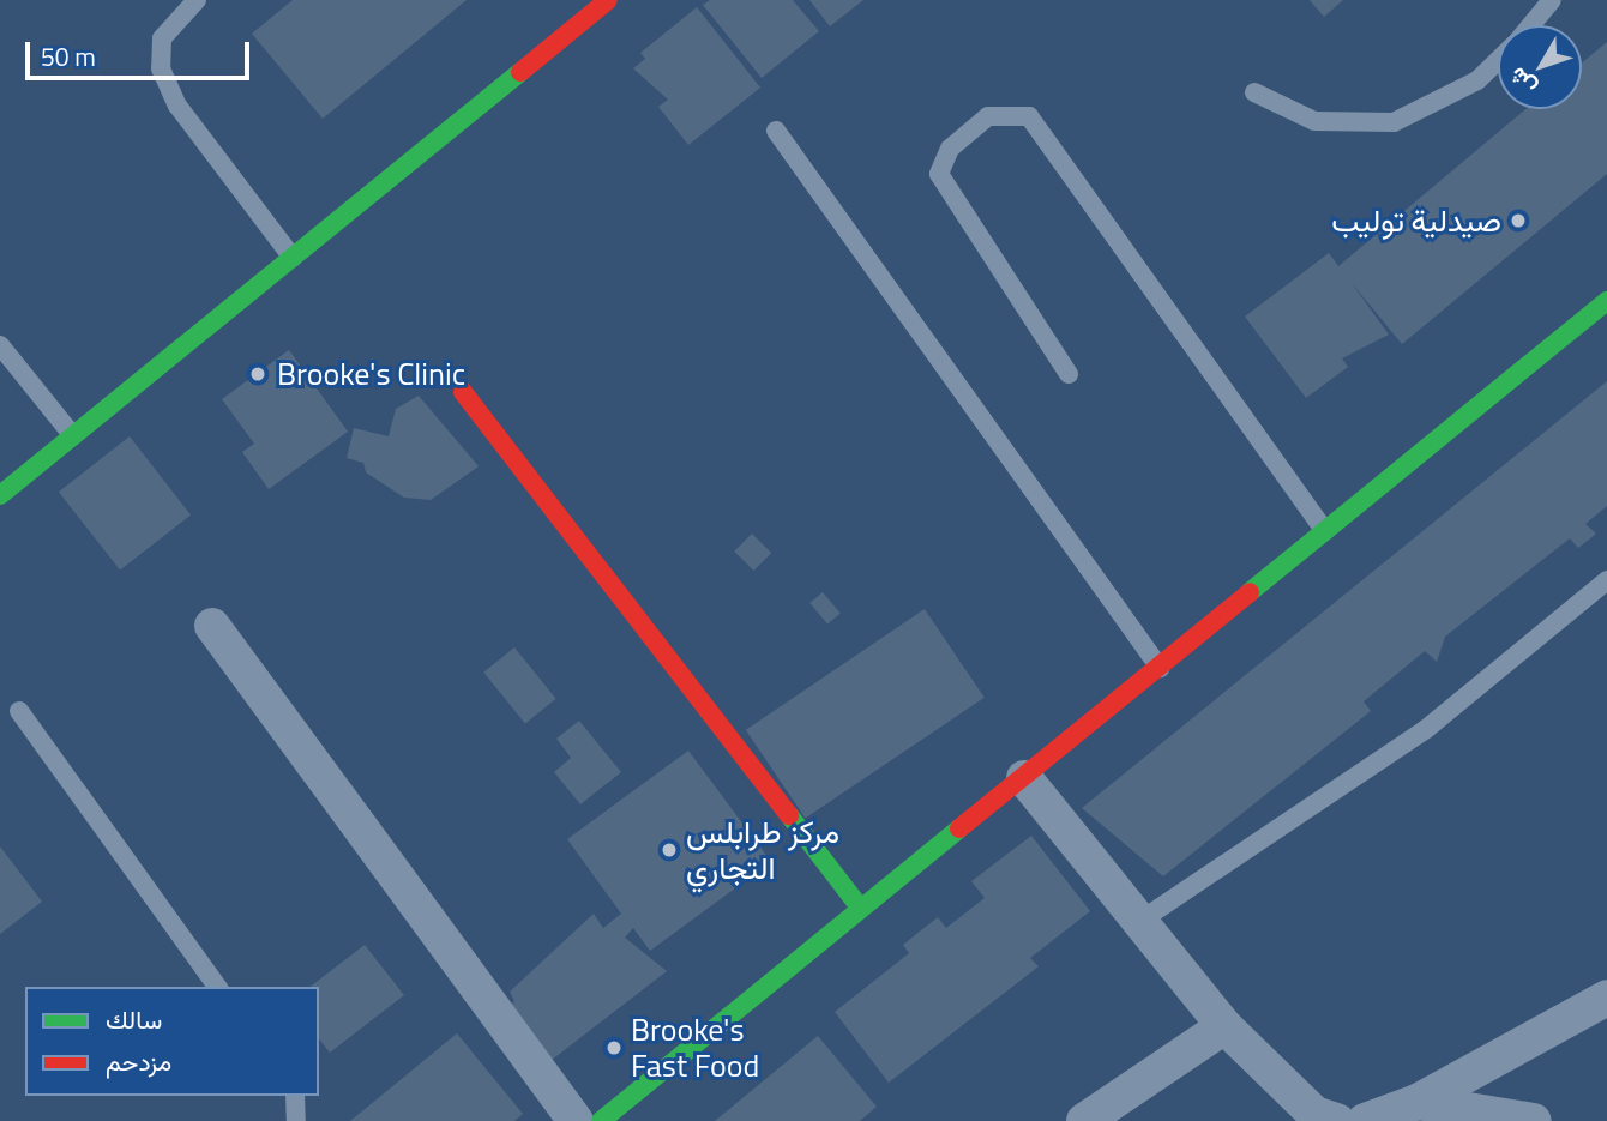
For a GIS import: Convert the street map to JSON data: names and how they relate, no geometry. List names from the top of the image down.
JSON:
{
  "places": [
    "صيدلية توليب",
    "Brooke's Clinic",
    "مركز طرابلس التجاري",
    "Brooke's Fast Food"
  ],
  "legend": ["سالك", "مزدحم"],
  "scale_bar": "50 m",
  "north": "bottom left"
}
